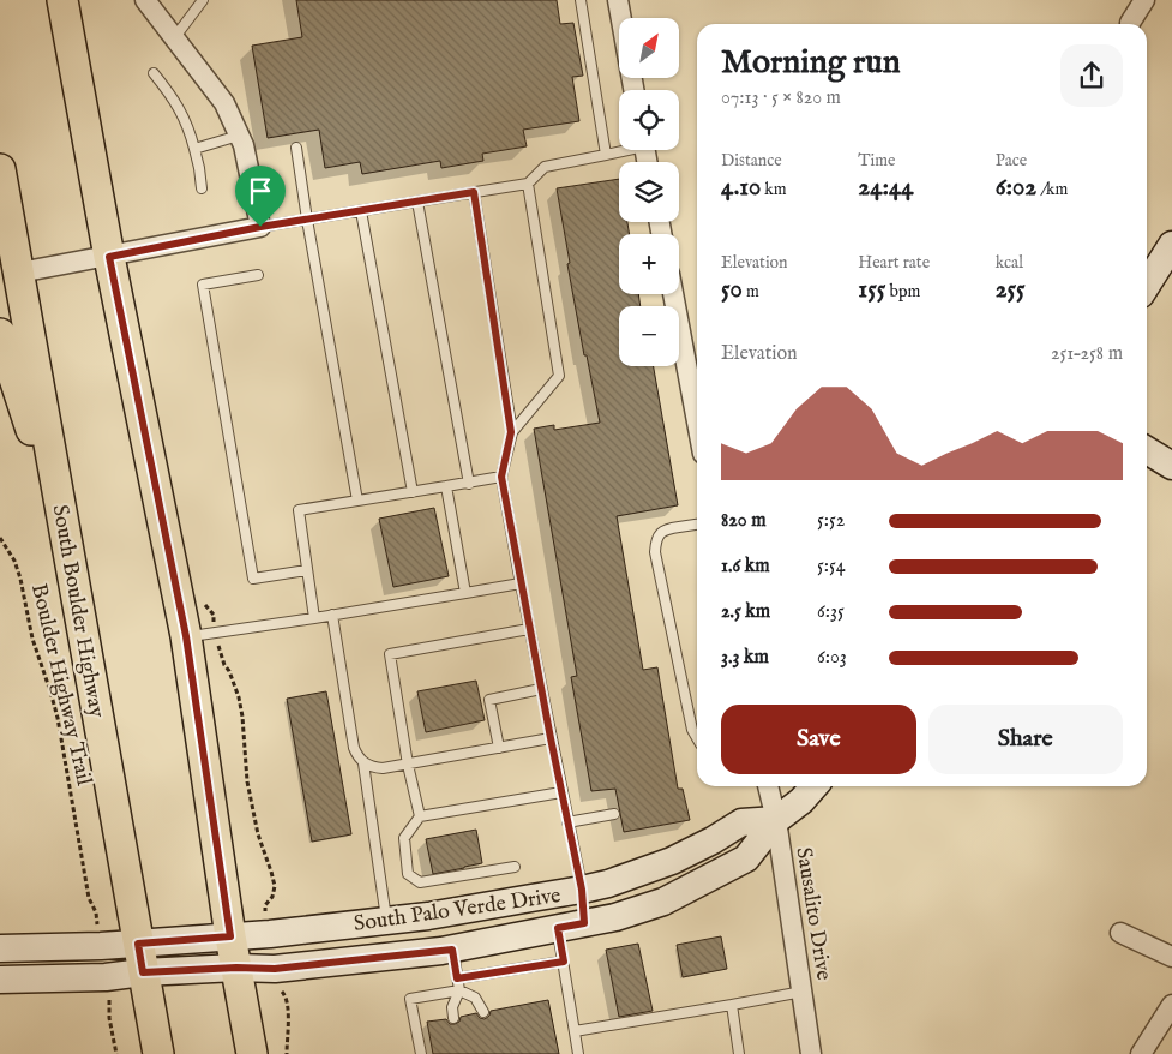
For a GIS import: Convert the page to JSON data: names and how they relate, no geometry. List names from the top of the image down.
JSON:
{
  "streets": {
    "main road": ["South Boulder Highway"],
    "street": ["South Palo Verde Drive", "Sausalito Drive"],
    "path": ["Boulder Highway Trail"]
  },
  "crossings": [
    ["South Boulder Highway", "South Palo Verde Drive"],
    ["South Palo Verde Drive", "Sausalito Drive"]
  ],
  "north": "top right",
  "page": {
    "map_buttons": ["+", "−"],
    "heading": ["Morning run", "07:13 · 5 × 820 m"],
    "stats": [
      ["Distance", "4.10 km"],
      ["Time", "24:44"],
      ["Pace", "6:02 /km"],
      ["Elevation", "50 m"],
      ["Heart rate", "155 bpm"],
      ["kcal", "255"]
    ],
    "chart": ["Elevation", "251–258 m"],
    "list": [
      {
        "name": "820 m",
        "note": "5:52"
      },
      {
        "name": "1.6 km",
        "note": "5:54"
      },
      {
        "name": "2.5 km",
        "note": "6:35"
      },
      {
        "name": "3.3 km",
        "note": "6:03"
      }
    ],
    "buttons": ["Save", "Share"]
  }
}
